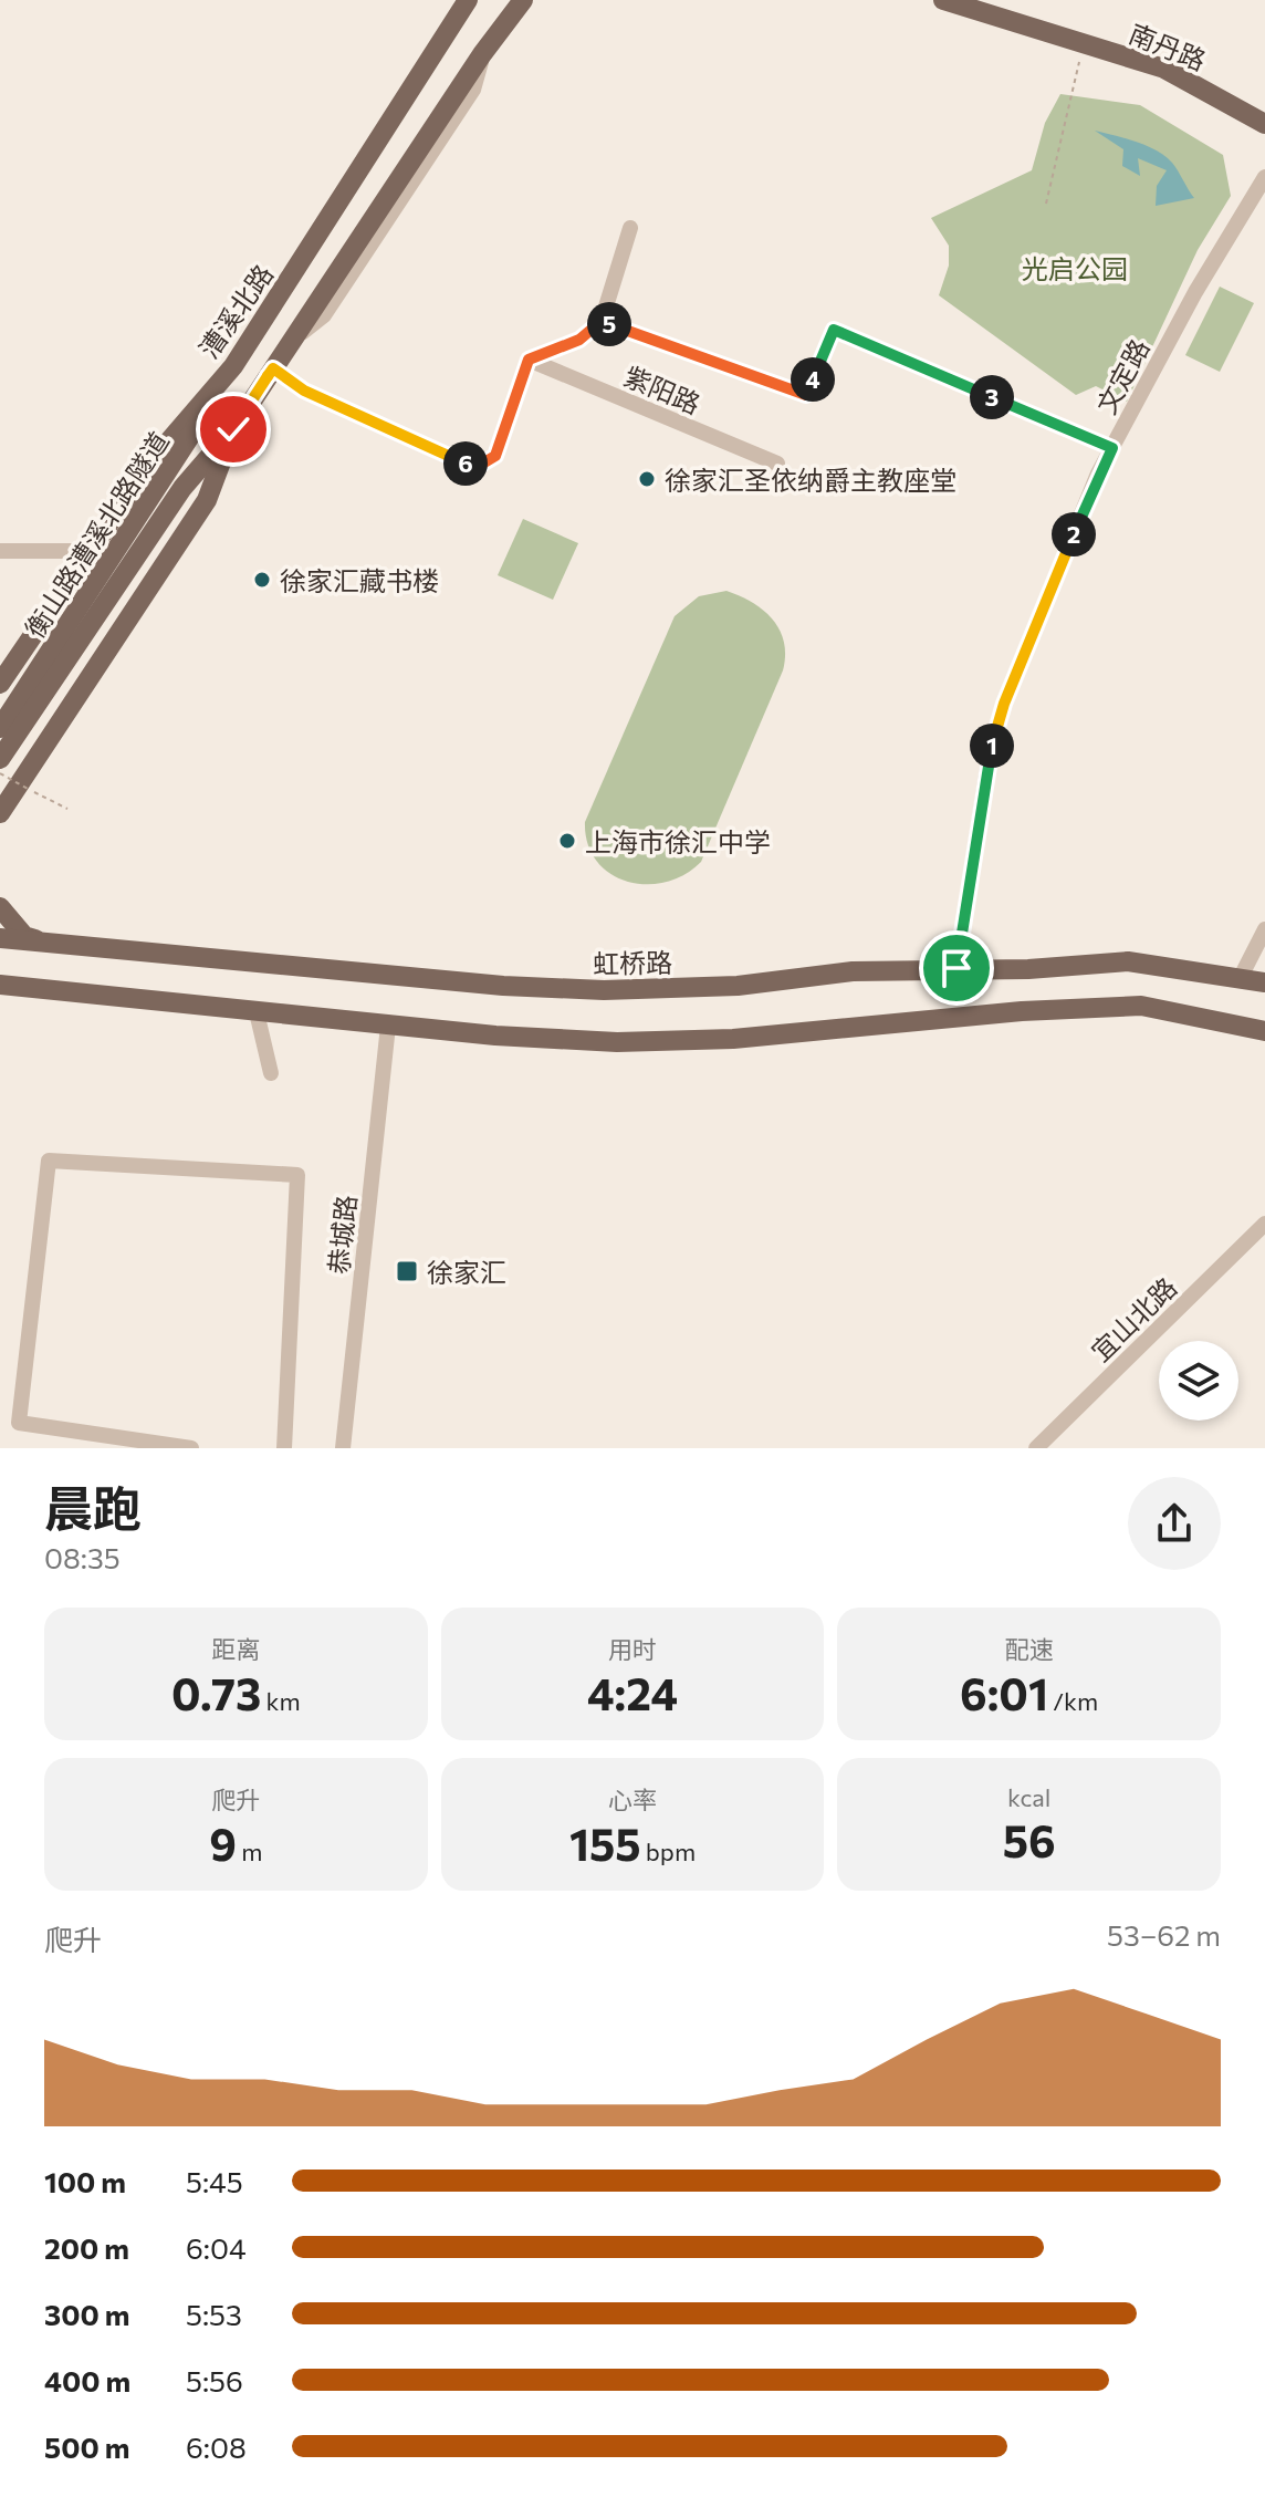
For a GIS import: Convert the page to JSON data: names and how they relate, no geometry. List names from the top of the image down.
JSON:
{
  "streets": {
    "main road": [
      "南丹路",
      "漕溪北路",
      "衡山路漕溪北路隧道",
      "虹桥路"
    ],
    "street": [
      "文定路",
      "紫阳路",
      "恭城路",
      "宜山北路"
    ]
  },
  "crossings": [
    ["漕溪北路", "衡山路漕溪北路隧道"],
    ["文定路", "虹桥路"]
  ],
  "parks": ["光启公园"],
  "places": {
    "other": ["徐家汇圣依纳爵主教座堂", "徐家汇藏书楼", "上海市徐汇中学"],
    "transit": ["徐家汇"]
  },
  "page": {
    "pins": [
      "5",
      "4",
      "3",
      "6",
      "2",
      "1"
    ],
    "heading": ["晨跑", "08:35"],
    "stats": [
      ["距离", "0.73 km"],
      ["用时", "4:24"],
      ["配速", "6:01 /km"],
      ["爬升", "9 m"],
      ["心率", "155 bpm"],
      ["kcal", "56"]
    ],
    "chart": ["爬升", "53–62 m"],
    "list": [
      {
        "name": "100 m",
        "note": "5:45"
      },
      {
        "name": "200 m",
        "note": "6:04"
      },
      {
        "name": "300 m",
        "note": "5:53"
      },
      {
        "name": "400 m",
        "note": "5:56"
      },
      {
        "name": "500 m",
        "note": "6:08"
      }
    ]
  }
}
